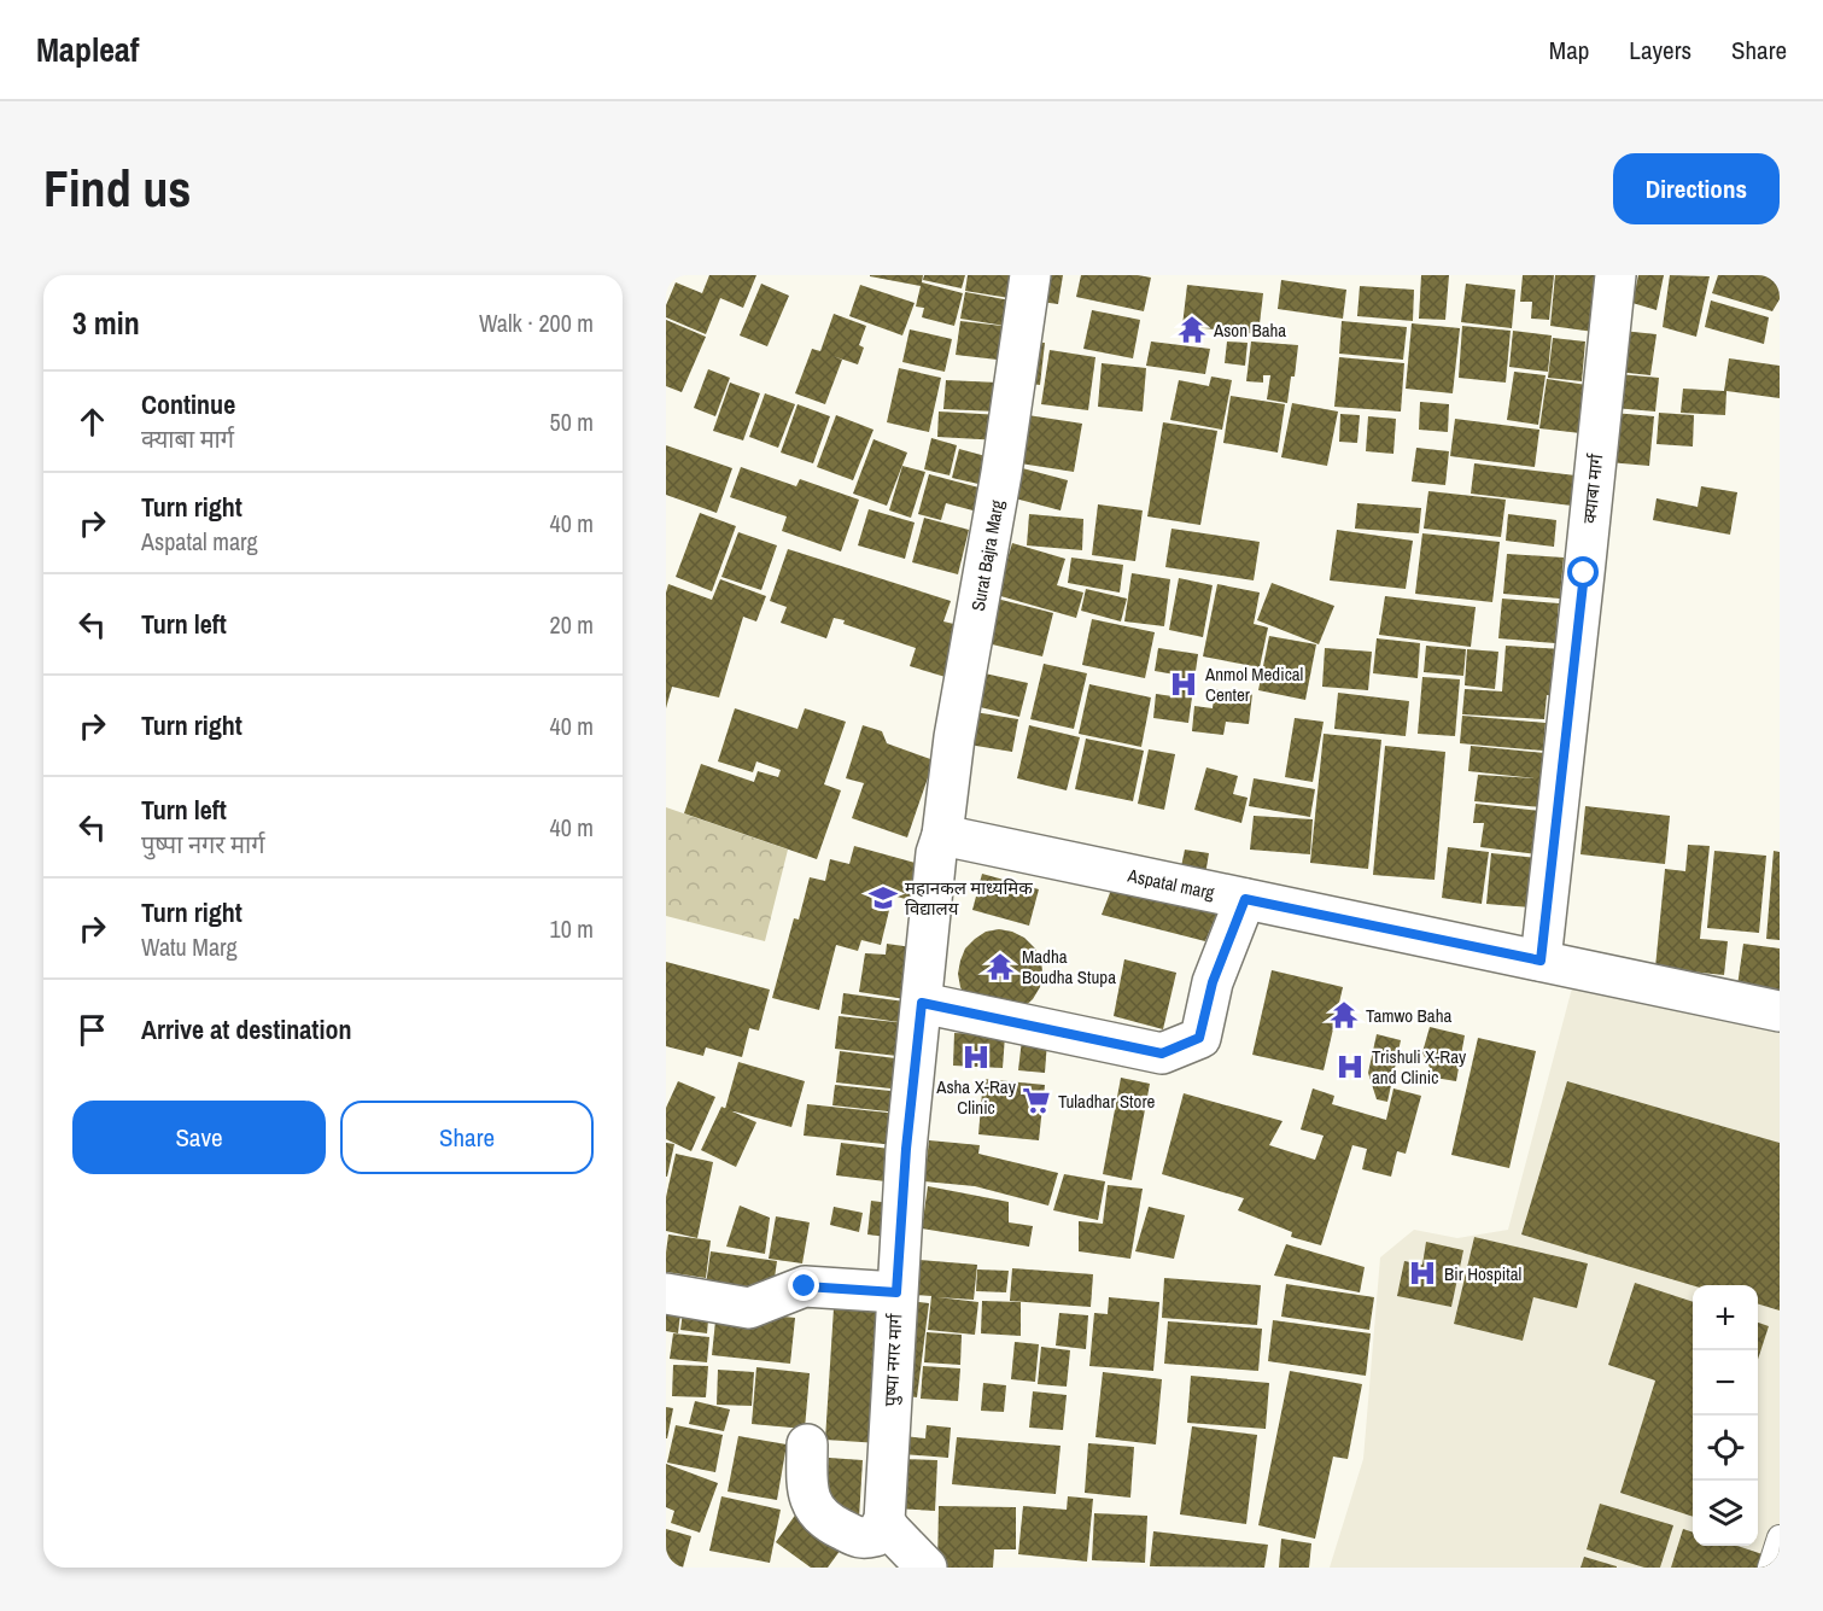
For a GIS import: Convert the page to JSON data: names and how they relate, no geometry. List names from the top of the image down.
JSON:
{
  "streets": {
    "street": [
      "क्याबा मार्ग",
      "Surat Bajra Marg",
      "Aspatal marg",
      "पुष्पा नगर मार्ग"
    ]
  },
  "crossings": [
    ["क्याबा मार्ग", "Aspatal marg"],
    ["Surat Bajra Marg", "Aspatal marg"],
    ["Surat Bajra Marg", "पुष्पा नगर मार्ग"],
    ["Aspatal marg", "पुष्पा नगर मार्ग"]
  ],
  "places": {
    "temple": ["Ason Baha", "Madha Boudha Stupa", "Tamwo Baha"],
    "hospital": [
      "Anmol Medical Center",
      "Asha X-Ray Clinic",
      "Trishuli X-Ray and Clinic",
      "Bir Hospital"
    ],
    "school or university": ["महानकल माध्यमिक विद्यालय"],
    "supermarket": ["Tuladhar Store"]
  },
  "page": {
    "header": "Mapleaf",
    "nav": ["Map", "Layers", "Share"],
    "buttons": [
      "Directions",
      ["Save", "Share"]
    ],
    "title": "Find us",
    "heading": ["3 min", "Walk · 200 m"],
    "list": [
      ["Continue", "क्याबा मार्ग", "50 m"],
      ["Turn right", "Aspatal marg", "40 m"],
      ["Turn left", "20 m"],
      ["Turn right", "40 m"],
      ["Turn left", "पुष्पा नगर मार्ग", "40 m"],
      ["Turn right", "Watu Marg", "10 m"],
      "Arrive at destination"
    ],
    "map_buttons": ["+", "−"]
  }
}
